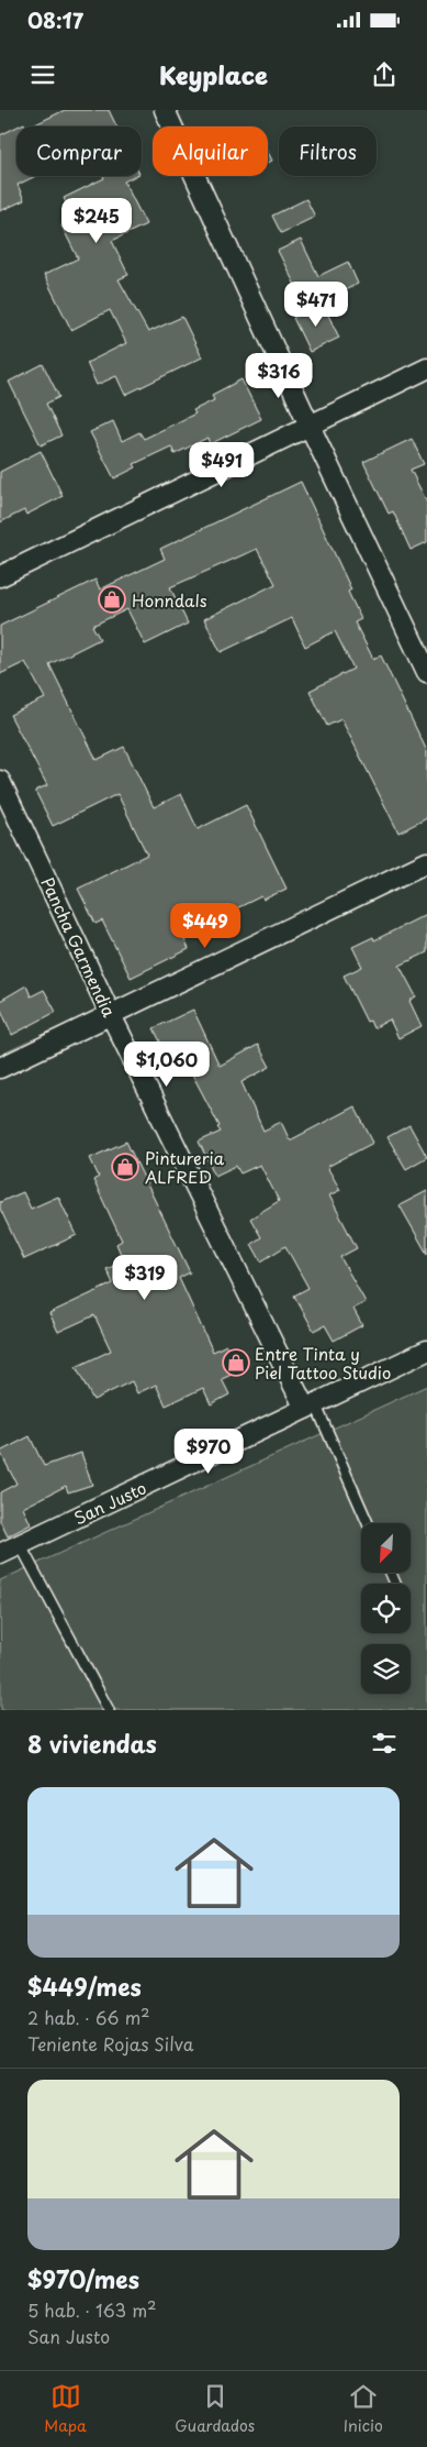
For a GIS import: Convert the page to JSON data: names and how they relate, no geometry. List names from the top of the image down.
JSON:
{
  "streets": {
    "street": ["Pancha Garmendia", "San Justo"]
  },
  "crossings": [
    ["Pancha Garmendia", "San Justo"]
  ],
  "places": {
    "shop": ["Honndals", "Pintureria ALFRED", "Entre Tinta y Piel Tattoo Studio"]
  },
  "north": "bottom left",
  "page": {
    "status": "08:17",
    "header": "Keyplace",
    "chip": ["Comprar", "Alquilar", "Filtros"],
    "price": [
      "$245",
      "$471",
      "$316",
      "$491",
      "$449",
      "$1,060",
      "$319",
      "$970"
    ],
    "heading": "8 viviendas",
    "list": [
      {
        "name": "$449/mes",
        "note": "2 hab. · 66 m² · Teniente Rojas Silva"
      },
      {
        "name": "$970/mes",
        "note": "5 hab. · 163 m² · San Justo"
      }
    ],
    "tabs": ["Mapa", "Guardados", "Inicio"]
  }
}
